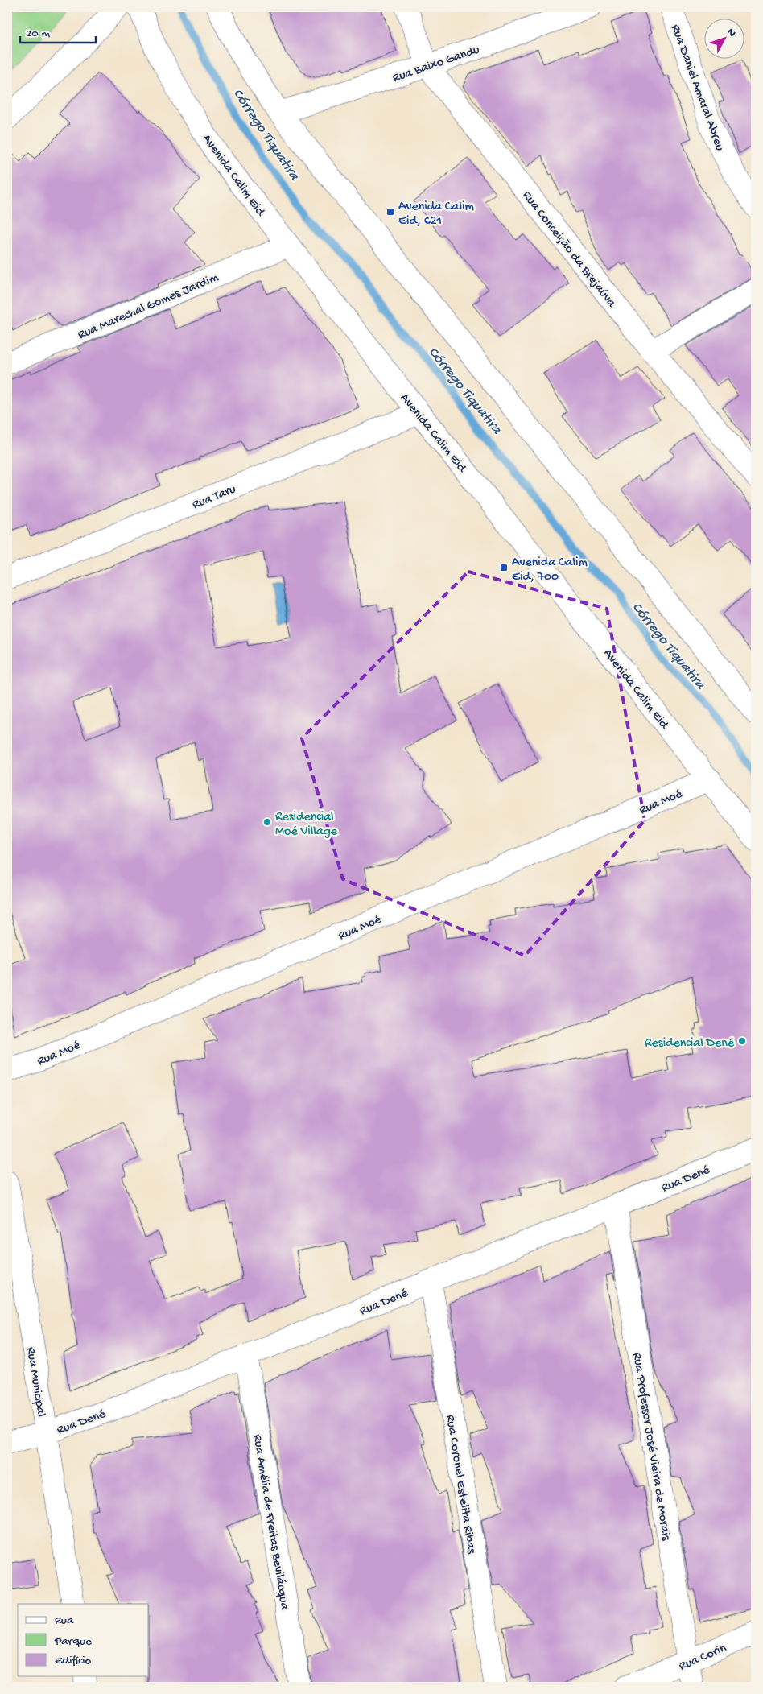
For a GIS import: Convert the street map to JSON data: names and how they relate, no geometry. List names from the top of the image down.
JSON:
{
  "streets": {
    "street": [
      "Rua Baixo Gandu",
      "Rua Daniel Amaral Abreu",
      "Avenida Calim Eid",
      "Rua Conceição da Brejaúva",
      "Rua Marechal Gomes Jardim",
      "Rua Taru",
      "Rua Moé",
      "Rua Dené",
      "Rua Municipal",
      "Rua Professor José Vieira de Morais",
      "Rua Coronel Estelita Ribas",
      "Rua Amélia de Freitas Bevilácqua",
      "Rua Corin"
    ]
  },
  "crossings": [
    ["Rua Baixo Gandu", "Rua Conceição da Brejaúva"],
    ["Avenida Calim Eid", "Rua Marechal Gomes Jardim"],
    ["Avenida Calim Eid", "Rua Taru"],
    ["Avenida Calim Eid", "Rua Moé"],
    ["Rua Dené", "Rua Municipal"],
    ["Rua Dené", "Rua Professor José Vieira de Morais"],
    ["Rua Dené", "Rua Coronel Estelita Ribas"],
    ["Rua Dené", "Rua Amélia de Freitas Bevilácqua"],
    ["Rua Professor José Vieira de Morais", "Rua Corin"]
  ],
  "water": ["Córrego Tiquatira"],
  "places": {
    "transit": ["Avenida Calim Eid, 621", "Avenida Calim Eid, 700"],
    "other": ["Residencial Moé Village", "Residencial Dené"]
  },
  "legend": ["Rua", "Parque", "Edifício"],
  "scale_bar": "20 m",
  "north": "top right"
}
